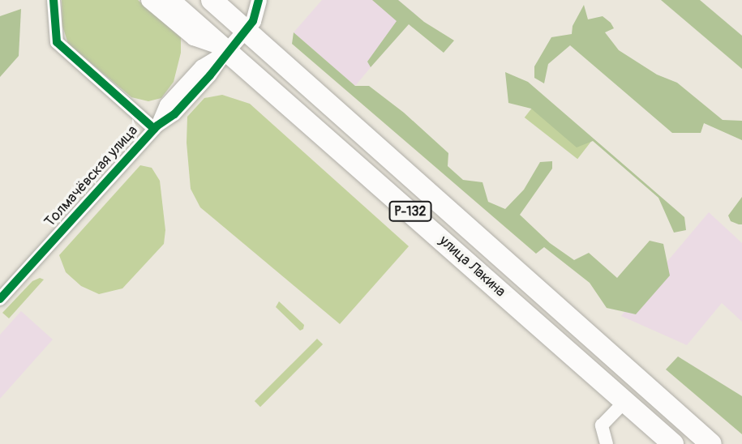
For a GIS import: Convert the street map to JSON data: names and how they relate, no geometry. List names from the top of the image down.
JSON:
{
  "streets": {
    "highway": ["Р-132", "улица Лакина"],
    "street": ["Толмачёвская улица"]
  },
  "crossings": [
    ["Толмачёвская улица", "улица Лакина"]
  ]
}
